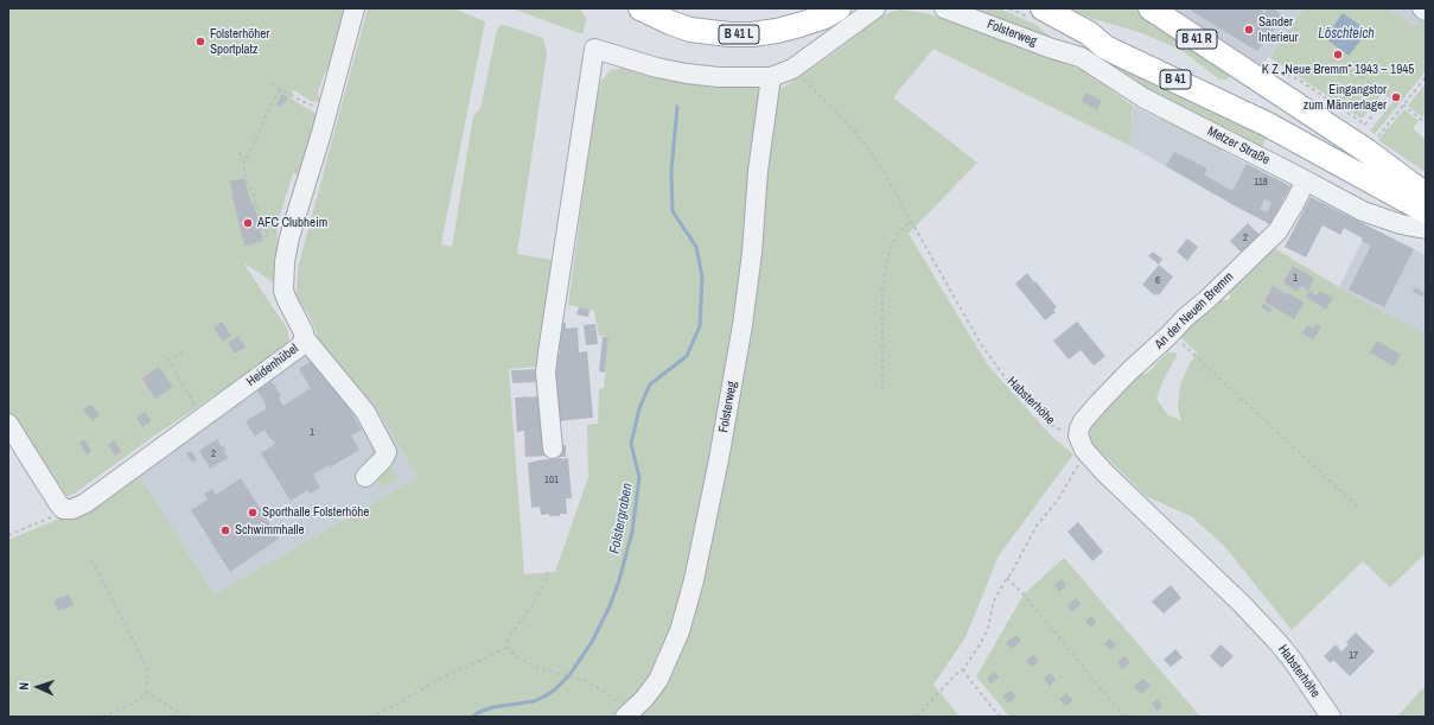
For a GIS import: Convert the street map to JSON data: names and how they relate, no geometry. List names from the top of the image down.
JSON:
{
  "streets": {
    "main road": ["B 41 L", "B 41 R", "B 41"],
    "street": [
      "Folsterweg",
      "Metzer Straße",
      "An der Neuen Bremm",
      "Heidenhübel",
      "Habsterhöhe"
    ]
  },
  "crossings": [
    ["Folsterweg", "Metzer Straße"],
    ["B 41 R", "B 41"],
    ["Metzer Straße", "An der Neuen Bremm"],
    ["An der Neuen Bremm", "Habsterhöhe"]
  ],
  "water": ["Löschteich", "Folstergraben"],
  "places": [
    "Sander Interieur",
    "Folsterhöher Sportplatz",
    "K Z „Neue Bremm“ 1943 – 1945",
    "Eingangstor zum Männerlager",
    "AFC Clubheim",
    "Sporthalle Folsterhöhe",
    "Schwimmhalle"
  ],
  "house_numbers": [
    "118",
    "2",
    "1",
    "6",
    "1",
    "2",
    "101",
    "17"
  ],
  "north": "left"
}
